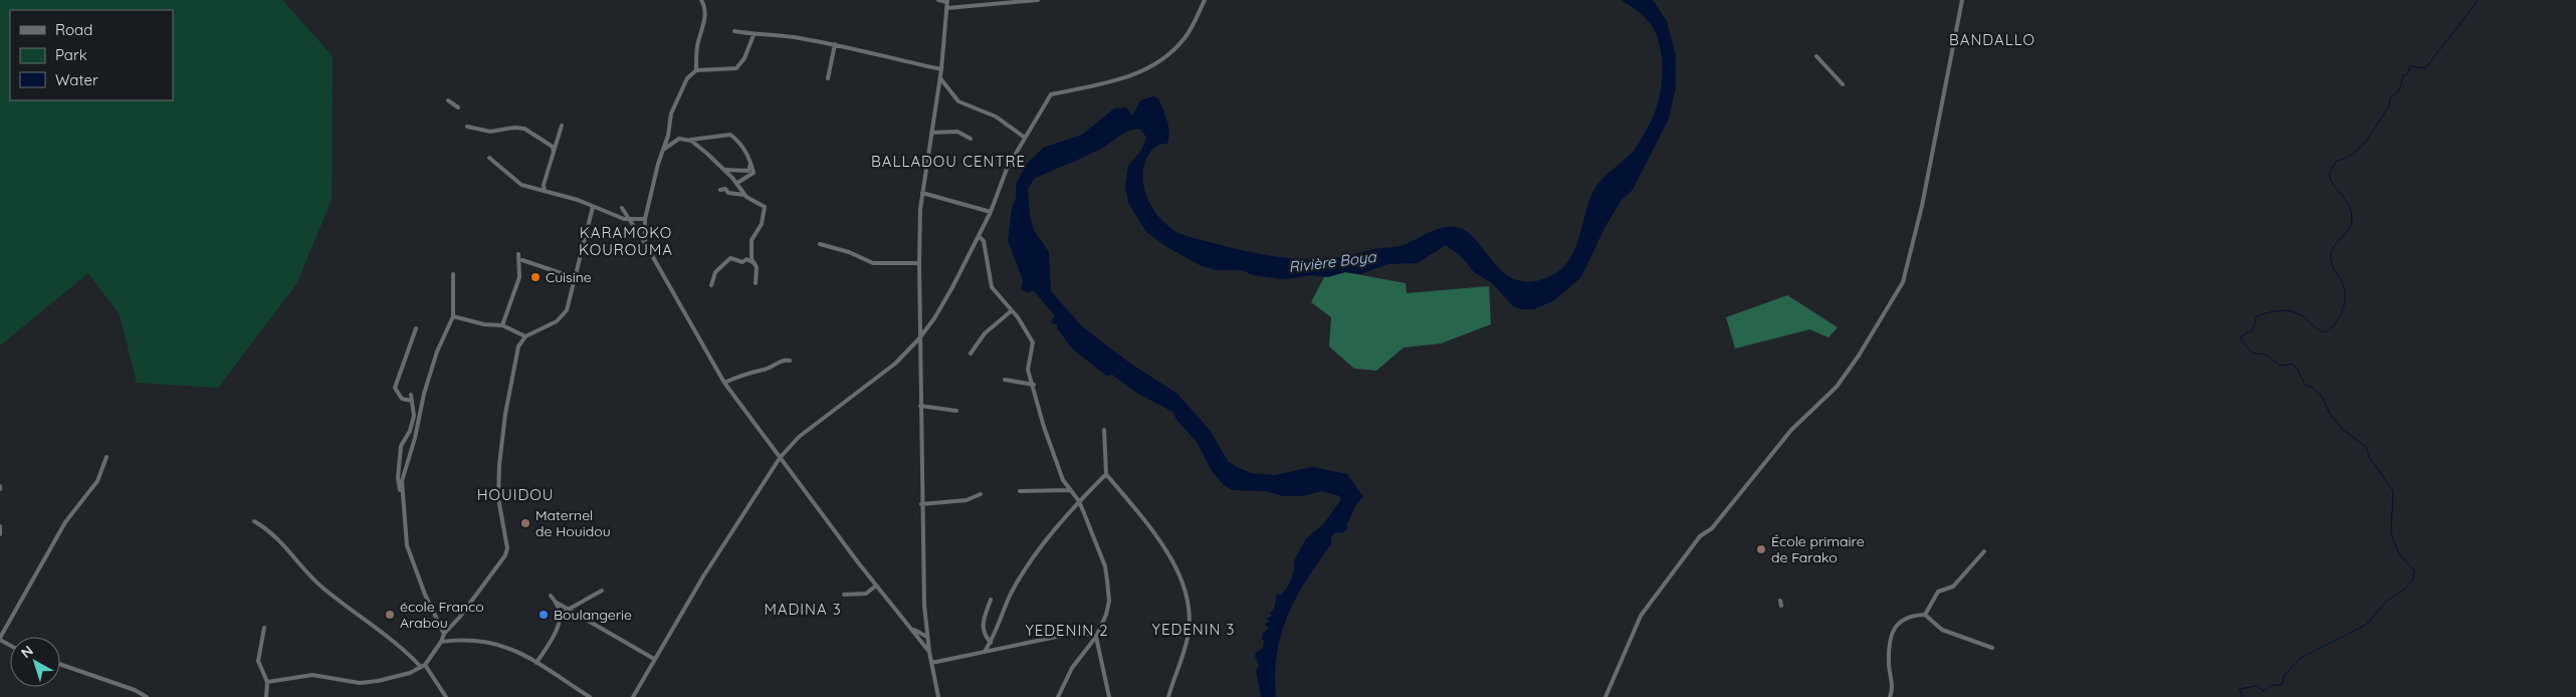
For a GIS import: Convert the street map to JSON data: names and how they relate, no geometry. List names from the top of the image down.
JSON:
{
  "districts": [
    "BANDALLO",
    "BALLADOU CENTRE",
    "KARAMOKO KOUROUMA",
    "HOUIDOU",
    "MADINA 3",
    "YEDENIN 3",
    "YEDENIN 2"
  ],
  "water": ["Rivière Boya"],
  "places": [
    "Cuisine",
    "Maternel de Houidou",
    "École primaire de Farako",
    "école Franco Arabou",
    "Boulangerie"
  ],
  "legend": ["Road", "Park", "Water"],
  "north": "top left"
}
